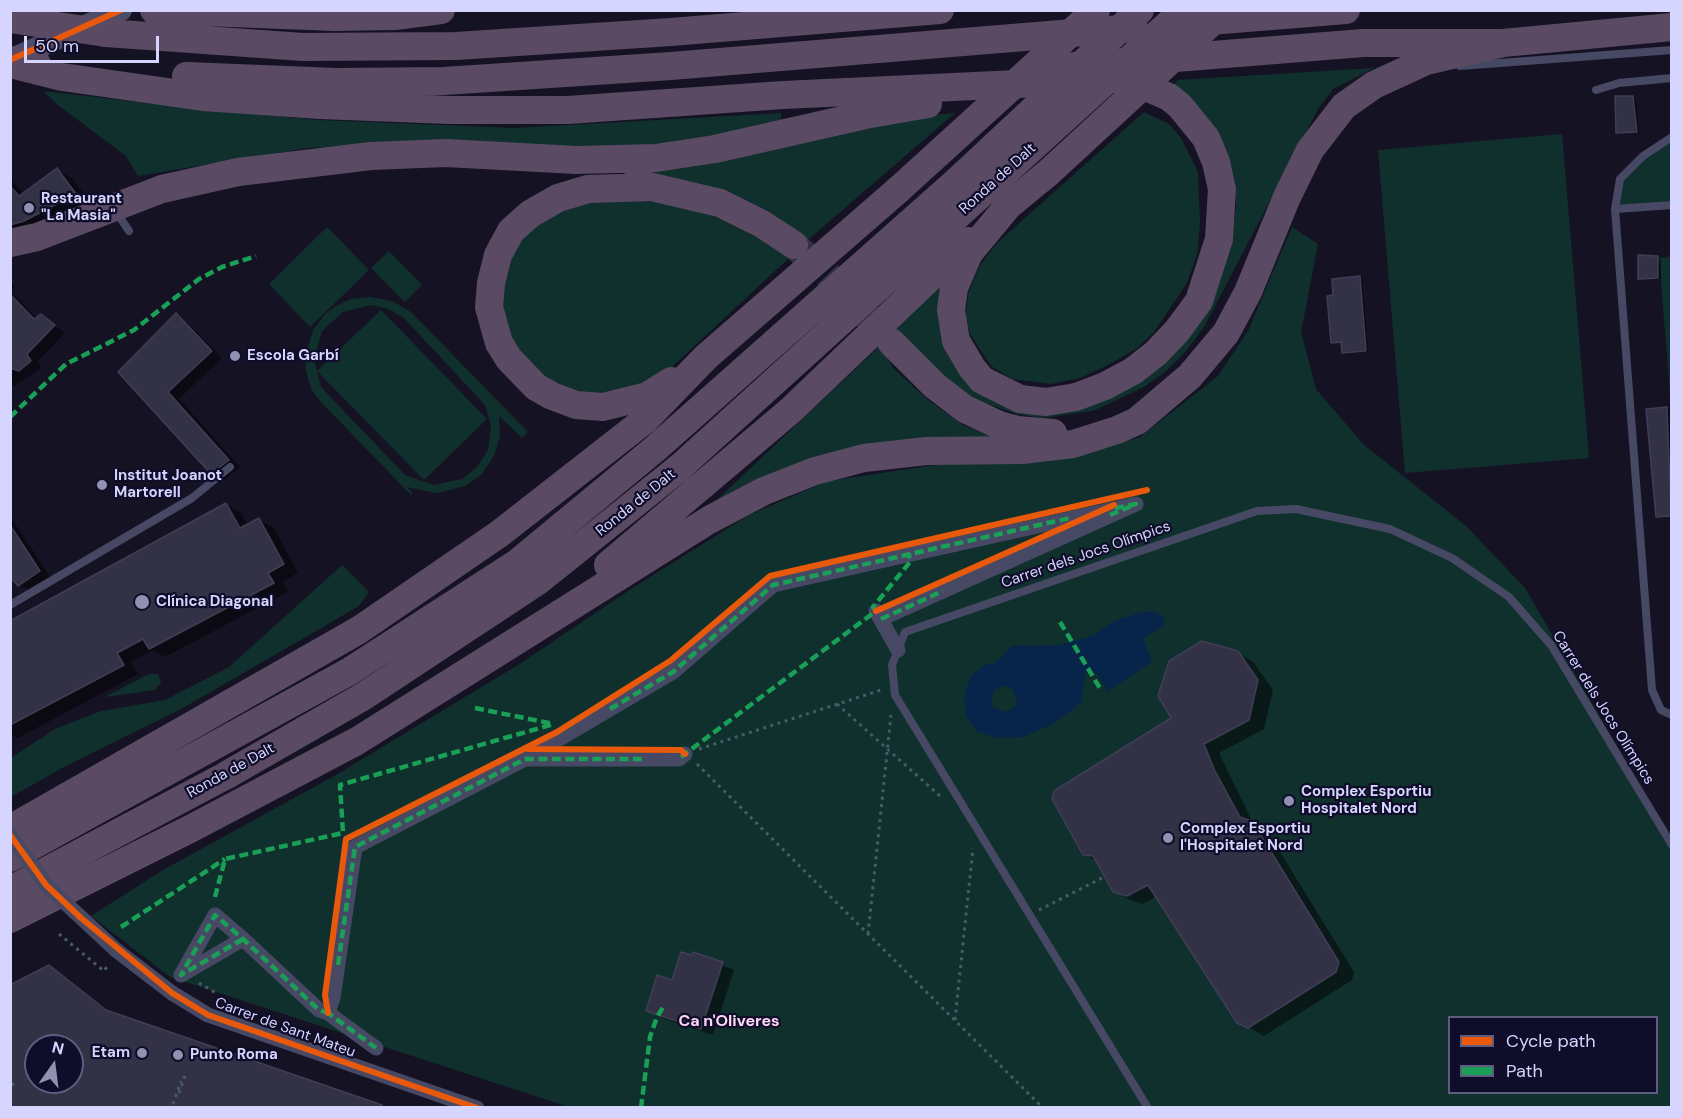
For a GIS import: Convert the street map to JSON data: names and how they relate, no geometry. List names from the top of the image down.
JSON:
{
  "streets": {
    "highway": ["Ronda de Dalt"],
    "street": ["Carrer de Sant Mateu"],
    "lane": ["Carrer dels Jocs Olímpics"]
  },
  "districts": ["Ca n'Oliveres"],
  "places": [
    "Restaurant \"La Masia\"",
    "Escola Garbí",
    "Institut Joanot Martorell",
    "Clínica Diagonal",
    "Complex Esportiu Hospitalet Nord",
    "Complex Esportiu l'Hospitalet Nord",
    "Etam",
    "Punto Roma"
  ],
  "legend": ["Cycle path", "Path"],
  "scale_bar": "50 m",
  "north": "top"
}
